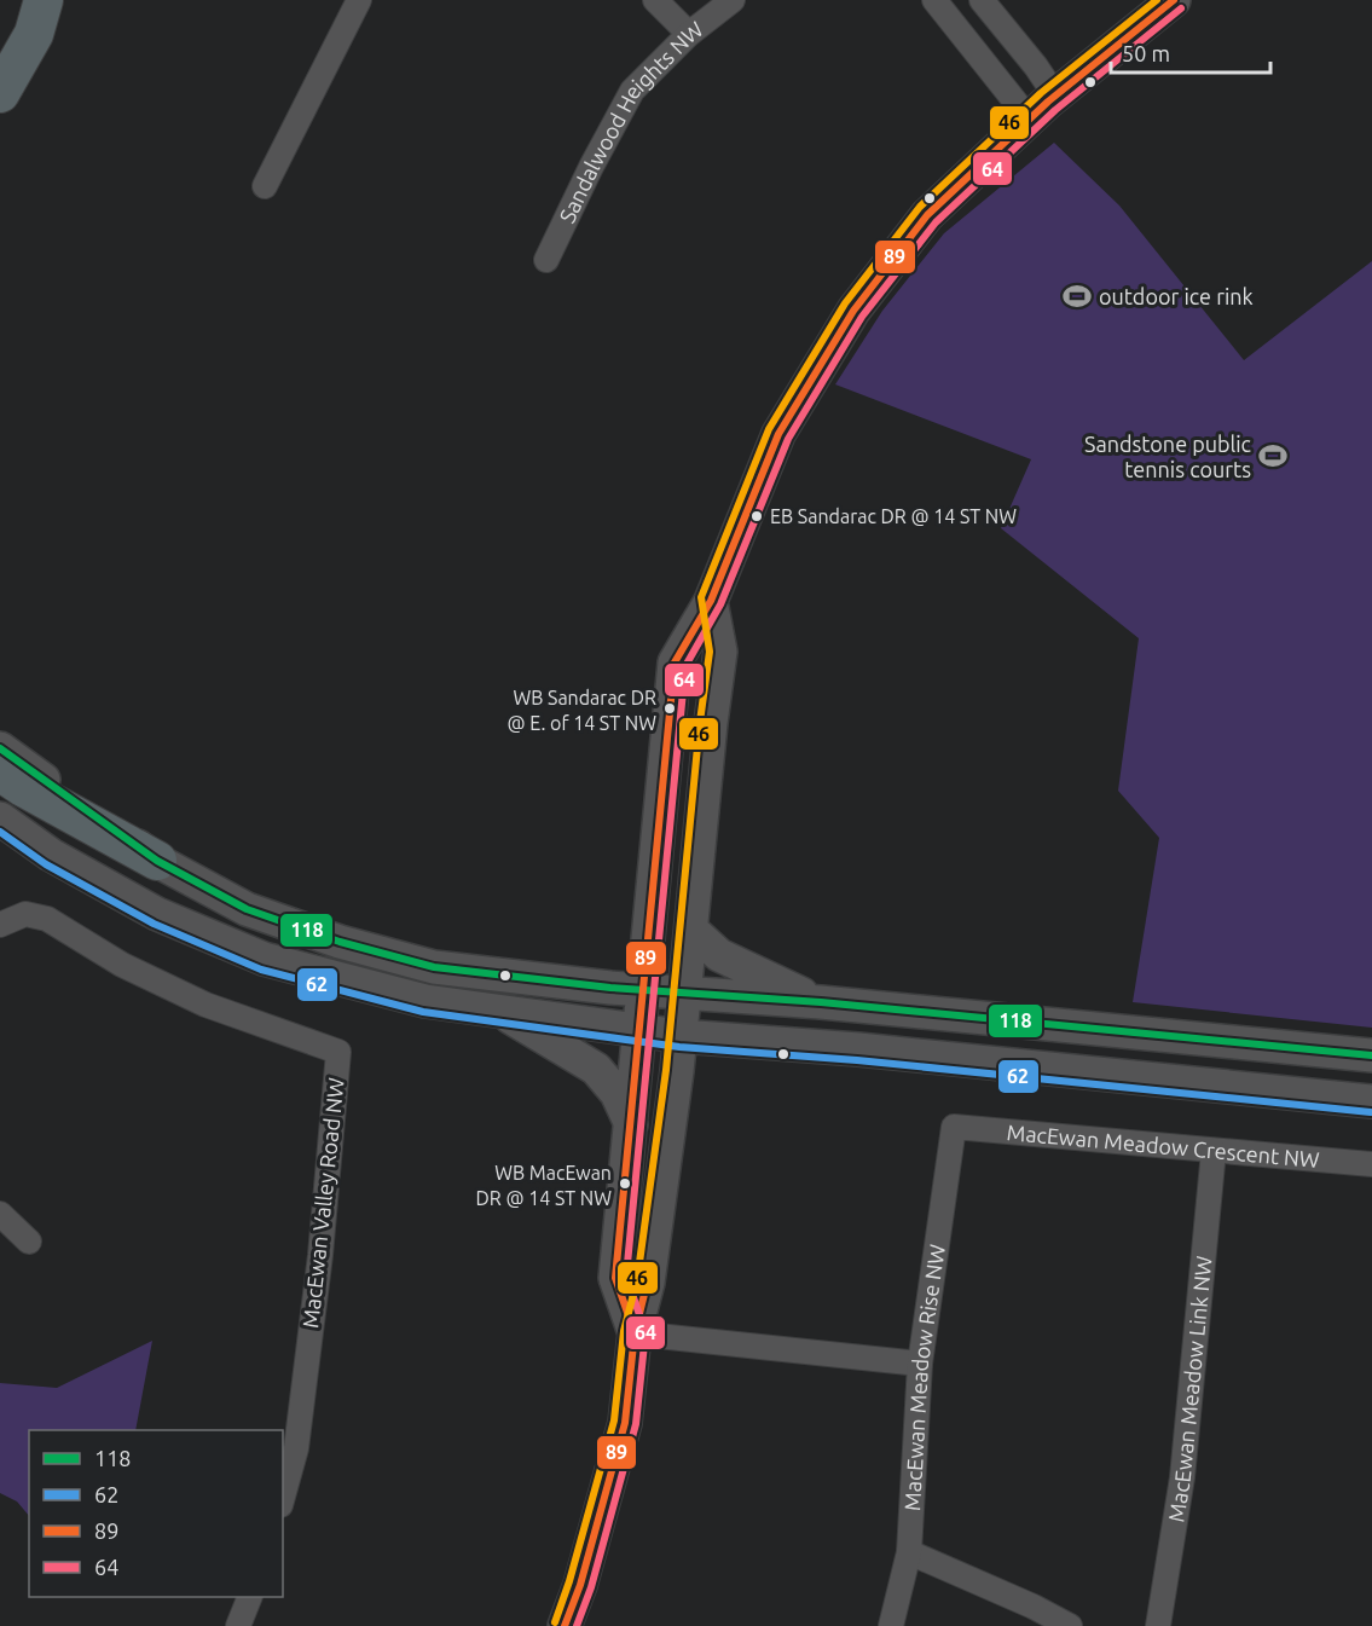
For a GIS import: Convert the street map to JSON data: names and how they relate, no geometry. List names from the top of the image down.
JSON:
{
  "streets": {
    "street": [
      "Sandalwood Heights NW",
      "MacEwan Meadow Crescent NW",
      "MacEwan Valley Road NW",
      "MacEwan Meadow Rise NW",
      "MacEwan Meadow Link NW"
    ]
  },
  "crossings": [
    ["MacEwan Meadow Crescent NW", "MacEwan Meadow Rise NW"],
    ["MacEwan Meadow Crescent NW", "MacEwan Meadow Link NW"]
  ],
  "places": {
    "sports": ["outdoor ice rink", "Sandstone public tennis courts"],
    "other": ["EB Sandarac DR @ 14 ST NW", "WB Sandarac DR @ E. of 14 ST NW", "WB MacEwan DR @ 14 ST NW"]
  },
  "lines": [
    "transit line 89",
    "transit line 46",
    "transit line 64",
    "transit line 118",
    "transit line 62"
  ],
  "legend": [
    "118",
    "62",
    "89",
    "64"
  ],
  "scale_bar": "50 m"
}
